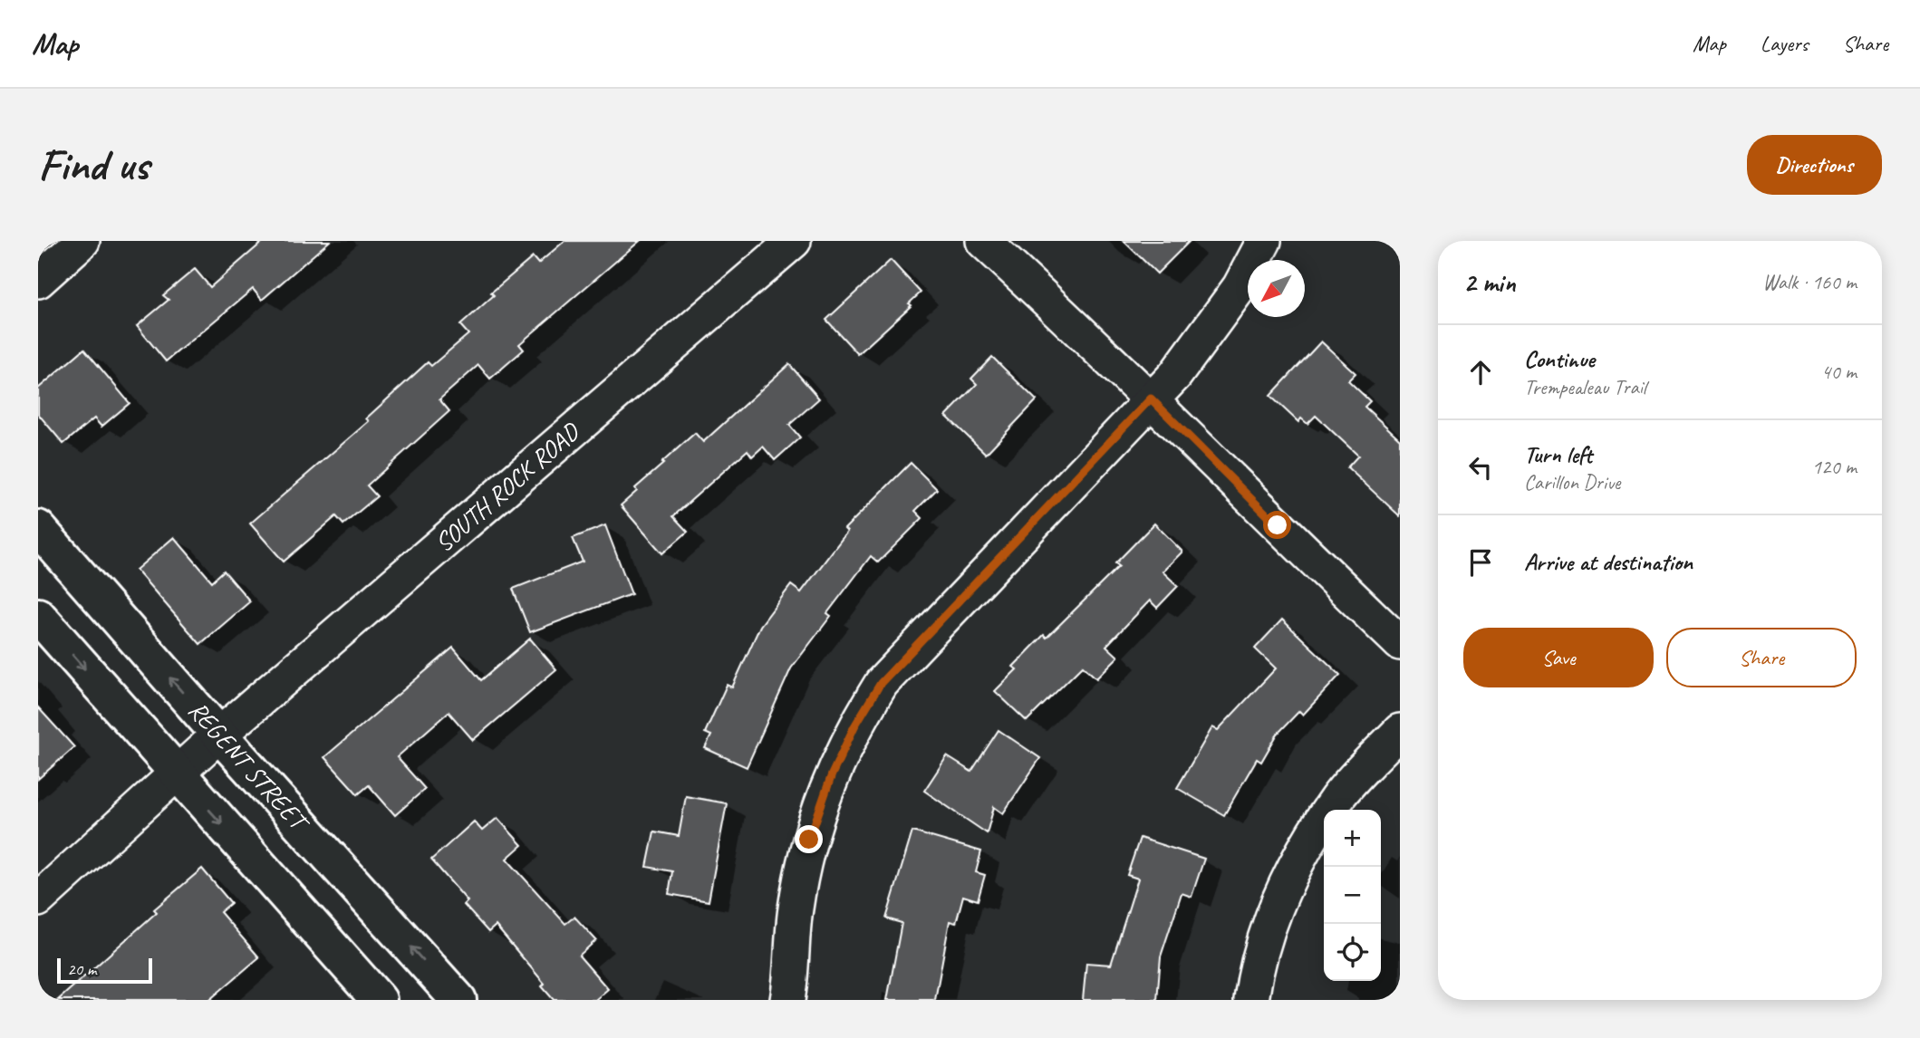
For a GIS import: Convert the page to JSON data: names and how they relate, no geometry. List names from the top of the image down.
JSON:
{
  "streets": {
    "street": ["SOUTH ROCK ROAD", "REGENT STREET"]
  },
  "crossings": [
    ["SOUTH ROCK ROAD", "REGENT STREET"]
  ],
  "scale_bar": "20 m",
  "north": "bottom left",
  "page": {
    "header": "Map",
    "nav": ["Map", "Layers", "Share"],
    "buttons": [
      "Directions",
      ["Save", "Share"]
    ],
    "title": "Find us",
    "heading": ["2 min", "Walk · 160 m"],
    "list": [
      ["Continue", "Trempealeau Trail", "40 m"],
      ["Turn left", "Carillon Drive", "120 m"],
      "Arrive at destination"
    ],
    "map_buttons": ["+", "−"],
    "scale": "20 m"
  }
}
